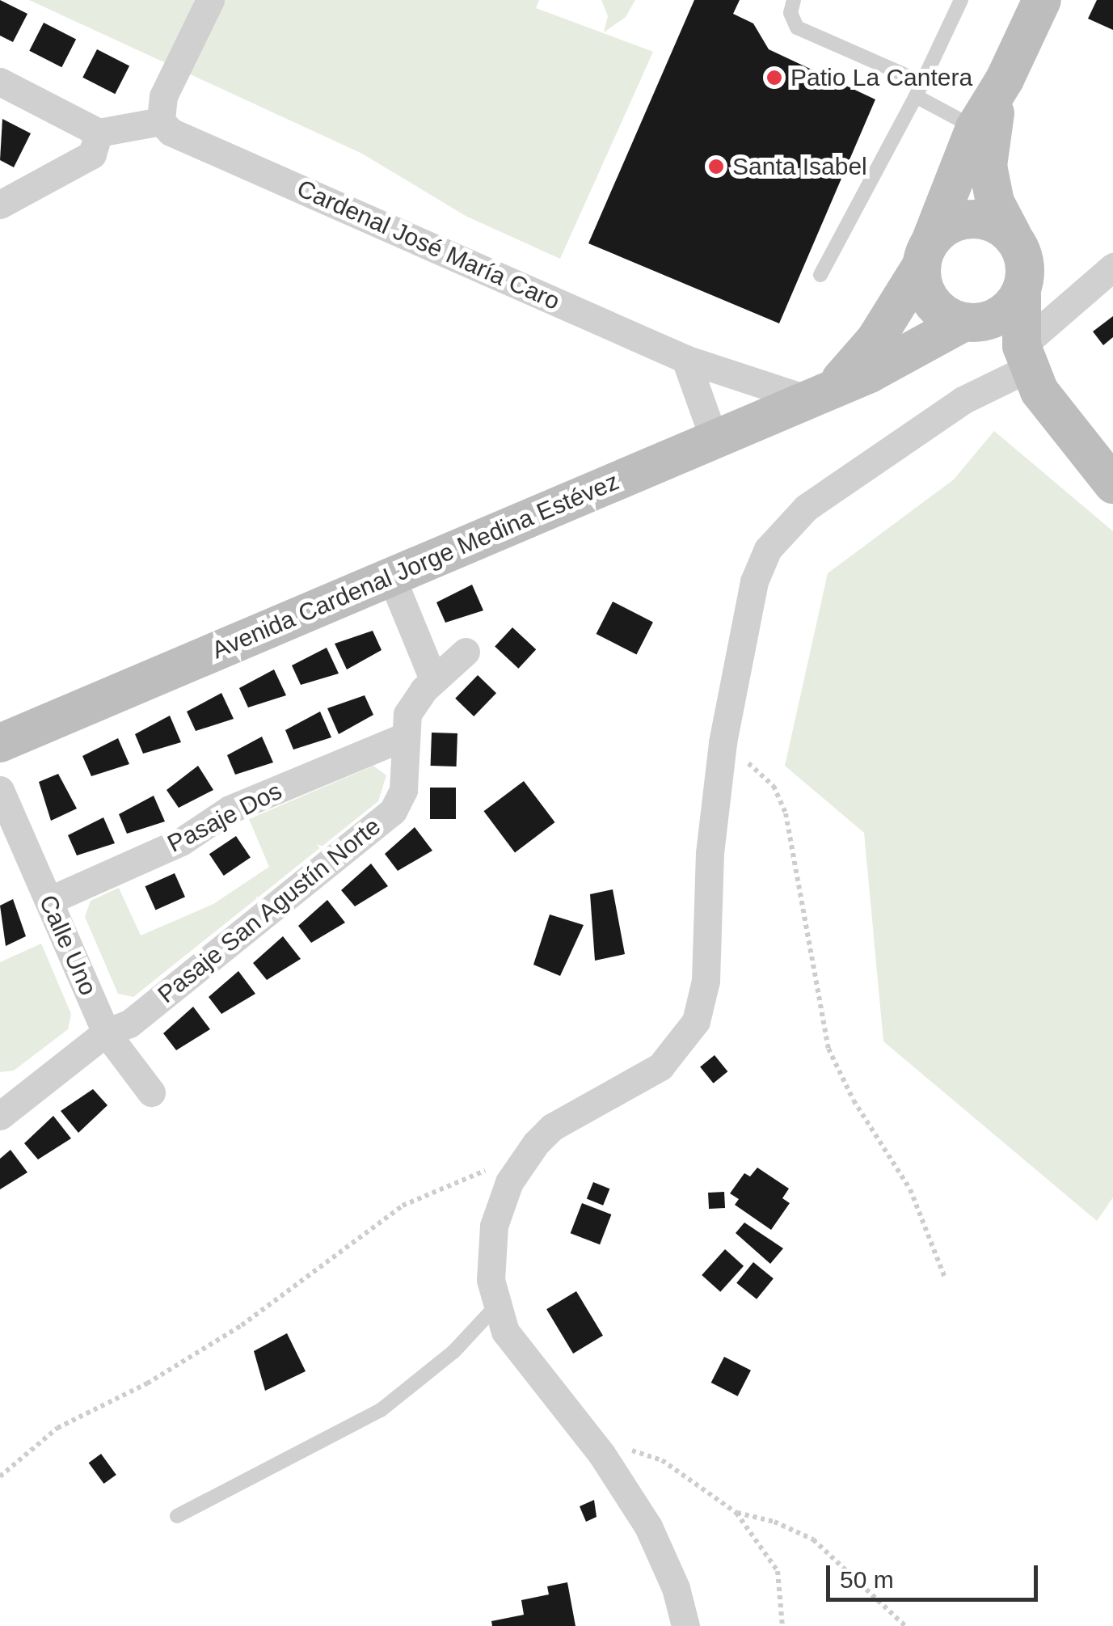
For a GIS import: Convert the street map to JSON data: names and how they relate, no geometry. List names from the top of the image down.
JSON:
{
  "streets": {
    "street": [
      "Cardenal José María Caro",
      "Avenida Cardenal Jorge Medina Estévez",
      "Pasaje Dos",
      "Pasaje San Agustín Norte",
      "Calle Uno"
    ]
  },
  "crossings": [
    ["Cardenal José María Caro", "Avenida Cardenal Jorge Medina Estévez"],
    ["Pasaje Dos", "Pasaje San Agustín Norte"],
    ["Pasaje Dos", "Calle Uno"],
    ["Pasaje San Agustín Norte", "Calle Uno"]
  ],
  "places": ["Patio La Cantera", "Santa Isabel"],
  "scale_bar": "50 m"
}
